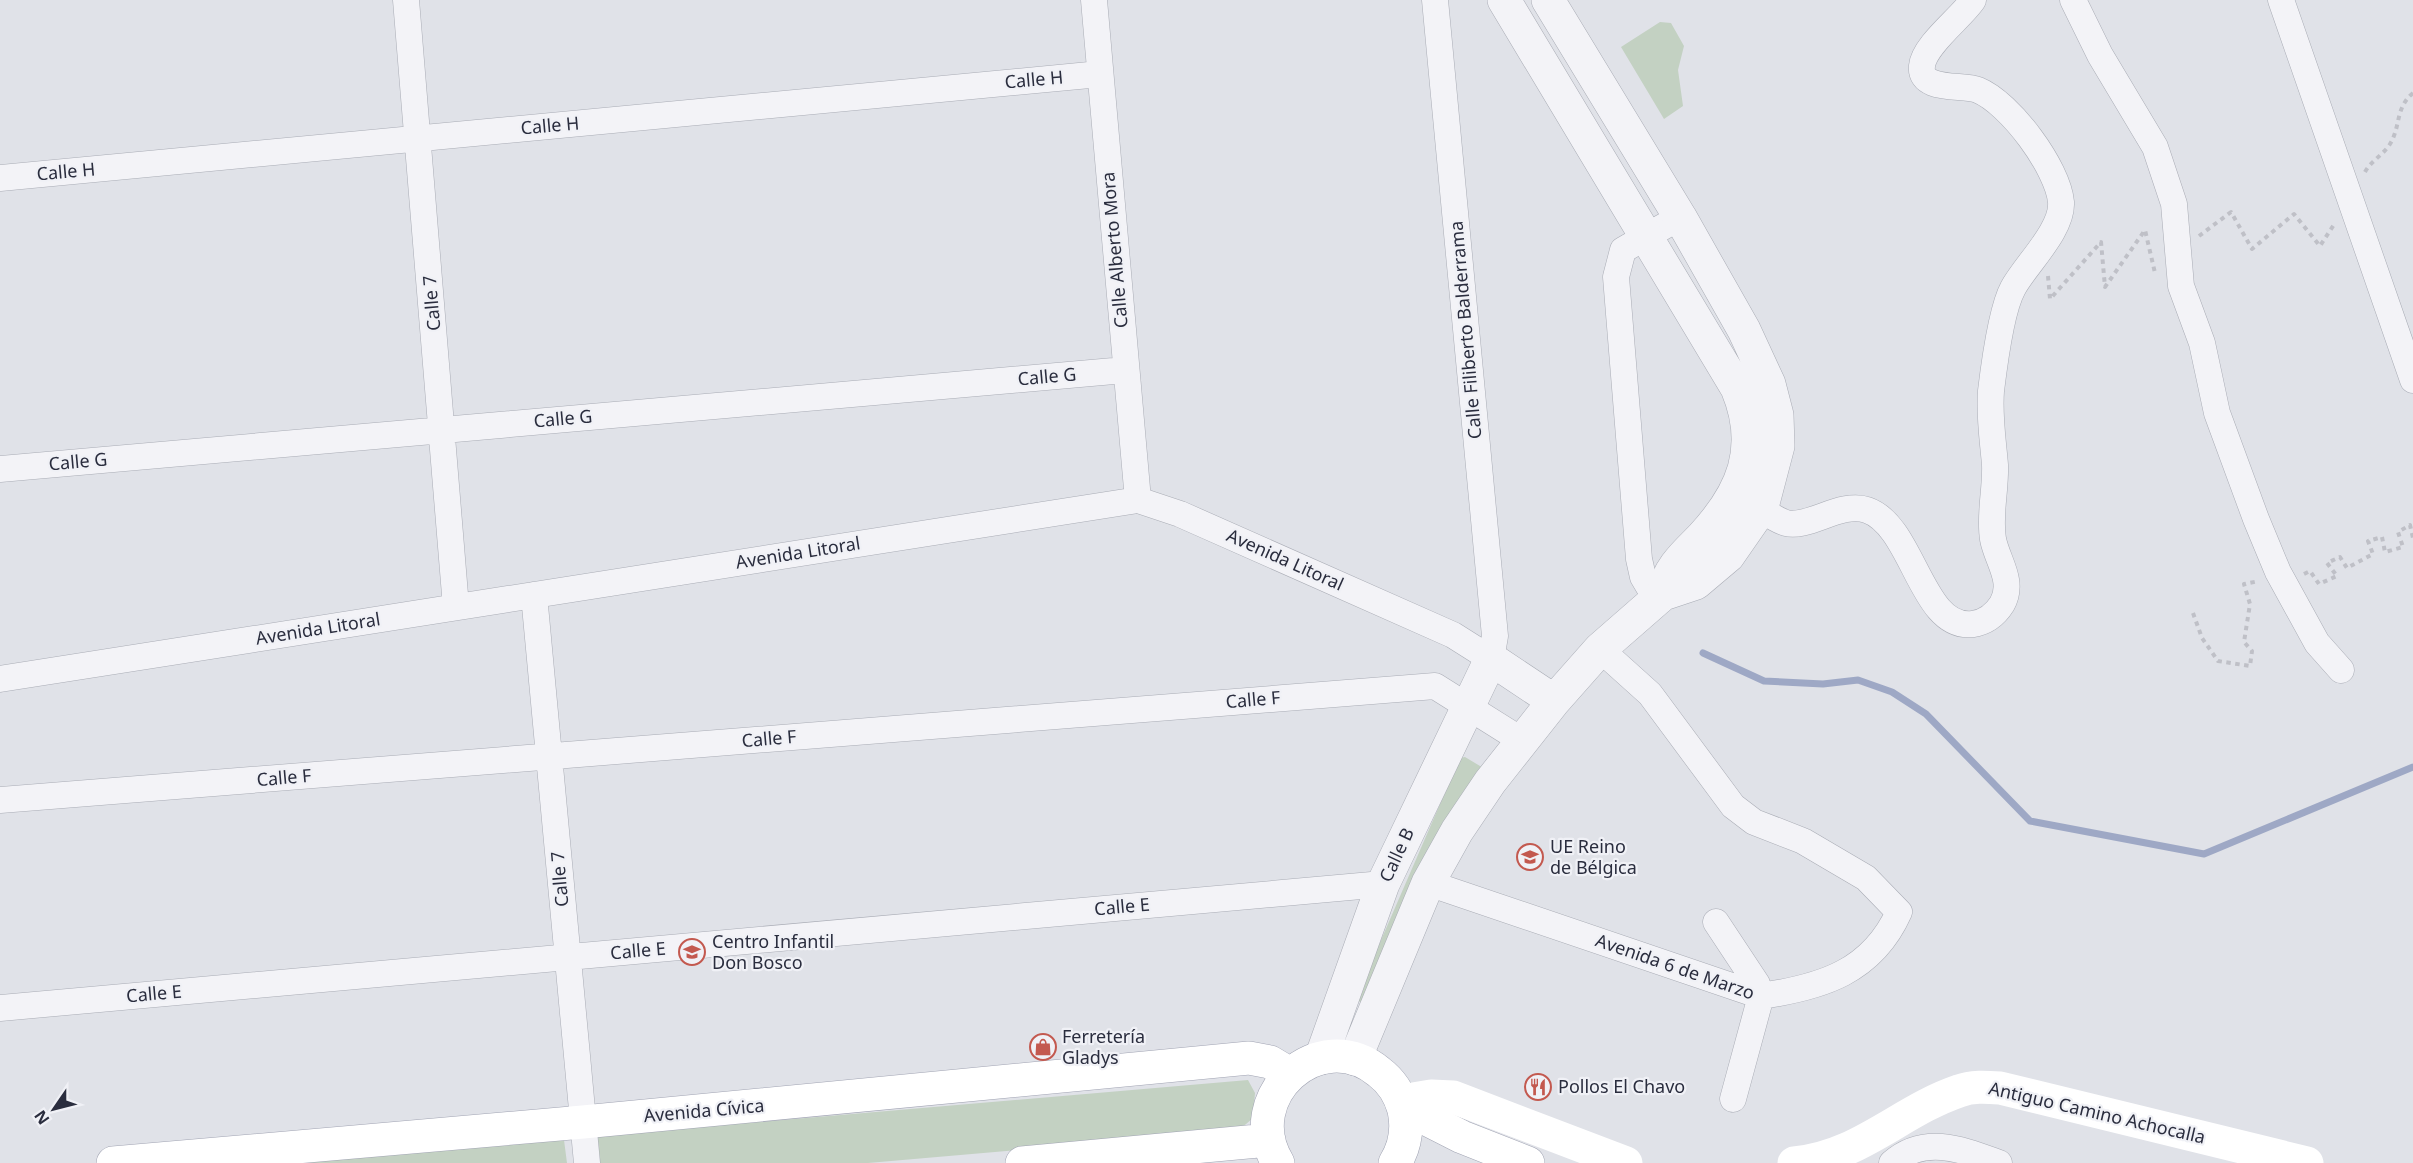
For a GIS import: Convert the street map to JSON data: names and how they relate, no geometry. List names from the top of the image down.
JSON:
{
  "streets": {
    "main road": ["Avenida Cívica", "Antiguo Camino Achocalla"],
    "street": [
      "Calle H",
      "Calle Alberto Mora",
      "Calle 7",
      "Calle Filiberto Balderrama",
      "Calle G",
      "Avenida Litoral",
      "Calle F",
      "Calle B",
      "Calle E",
      "Avenida 6 de Marzo"
    ]
  },
  "crossings": [
    ["Calle H", "Calle Alberto Mora"],
    ["Calle H", "Calle 7"],
    ["Calle Alberto Mora", "Calle G"],
    ["Calle Alberto Mora", "Avenida Litoral"],
    ["Calle 7", "Calle G"],
    ["Calle 7", "Avenida Litoral"],
    ["Calle 7", "Calle F"],
    ["Calle 7", "Calle E"],
    ["Calle 7", "Avenida Cívica"],
    ["Calle Filiberto Balderrama", "Avenida Litoral"],
    ["Calle Filiberto Balderrama", "Calle B"],
    ["Avenida Litoral", "Calle B"],
    ["Calle F", "Calle B"],
    ["Calle B", "Calle E"]
  ],
  "places": {
    "school or university": ["UE Reino de Bélgica", "Centro Infantil Don Bosco"],
    "shop": ["Ferretería Gladys"],
    "restaurant": ["Pollos El Chavo"]
  },
  "north": "bottom left"
}
